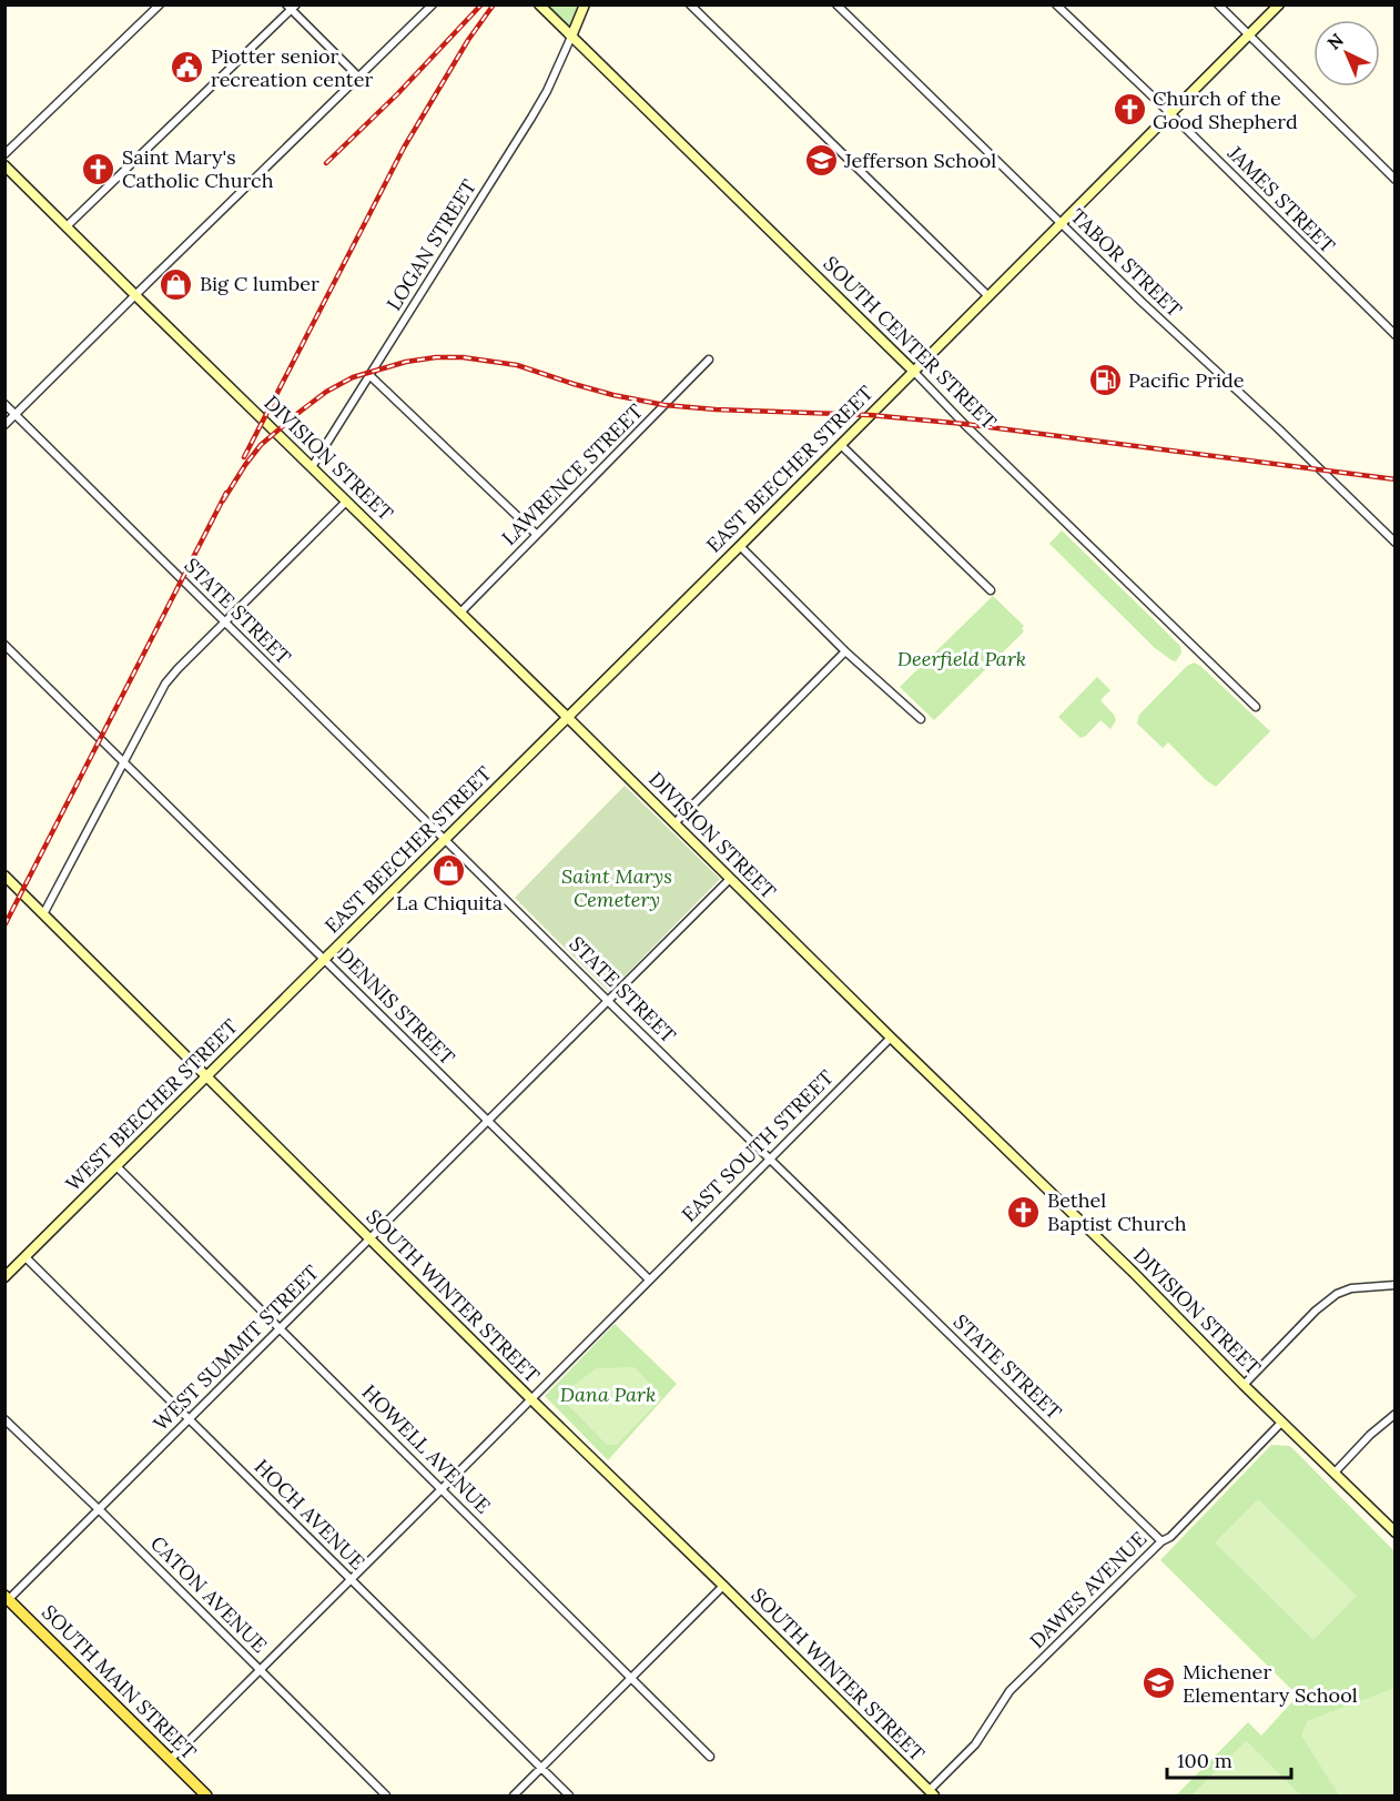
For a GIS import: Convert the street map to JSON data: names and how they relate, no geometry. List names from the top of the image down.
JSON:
{
  "streets": {
    "main road": ["SOUTH MAIN STREET"],
    "street": [
      "JAMES STREET",
      "LOGAN STREET",
      "TABOR STREET",
      "SOUTH CENTER STREET",
      "DIVISION STREET",
      "EAST BEECHER STREET",
      "LAWRENCE STREET",
      "STATE STREET",
      "DENNIS STREET",
      "WEST BEECHER STREET",
      "EAST SOUTH STREET",
      "SOUTH WINTER STREET",
      "WEST SUMMIT STREET",
      "HOWELL AVENUE",
      "HOCH AVENUE",
      "DAWES AVENUE",
      "CATON AVENUE"
    ]
  },
  "crossings": [
    ["JAMES STREET", "EAST BEECHER STREET"],
    ["LOGAN STREET", "SOUTH CENTER STREET"],
    ["LOGAN STREET", "DIVISION STREET"],
    ["TABOR STREET", "EAST BEECHER STREET"],
    ["SOUTH CENTER STREET", "EAST BEECHER STREET"],
    ["DIVISION STREET", "EAST BEECHER STREET"],
    ["DIVISION STREET", "LAWRENCE STREET"],
    ["DIVISION STREET", "EAST SOUTH STREET"],
    ["DIVISION STREET", "WEST SUMMIT STREET"],
    ["DIVISION STREET", "DAWES AVENUE"],
    ["EAST BEECHER STREET", "STATE STREET"],
    ["EAST BEECHER STREET", "DENNIS STREET"],
    ["EAST BEECHER STREET", "WEST BEECHER STREET"],
    ["STATE STREET", "EAST SOUTH STREET"],
    ["STATE STREET", "WEST SUMMIT STREET"],
    ["STATE STREET", "DAWES AVENUE"],
    ["DENNIS STREET", "WEST BEECHER STREET"],
    ["DENNIS STREET", "EAST SOUTH STREET"],
    ["DENNIS STREET", "WEST SUMMIT STREET"],
    ["WEST BEECHER STREET", "SOUTH WINTER STREET"],
    ["WEST BEECHER STREET", "HOWELL AVENUE"],
    ["WEST BEECHER STREET", "HOCH AVENUE"],
    ["EAST SOUTH STREET", "SOUTH WINTER STREET"],
    ["EAST SOUTH STREET", "HOWELL AVENUE"],
    ["EAST SOUTH STREET", "HOCH AVENUE"],
    ["EAST SOUTH STREET", "CATON AVENUE"],
    ["EAST SOUTH STREET", "SOUTH MAIN STREET"],
    ["SOUTH WINTER STREET", "WEST SUMMIT STREET"],
    ["SOUTH WINTER STREET", "DAWES AVENUE"],
    ["WEST SUMMIT STREET", "HOWELL AVENUE"],
    ["WEST SUMMIT STREET", "HOCH AVENUE"],
    ["WEST SUMMIT STREET", "CATON AVENUE"],
    ["WEST SUMMIT STREET", "SOUTH MAIN STREET"]
  ],
  "parks": ["Deerfield Park", "Saint Marys Cemetery", "Dana Park"],
  "places": {
    "public building": ["Piotter senior recreation center"],
    "church": ["Church of the Good Shepherd", "Saint Mary's Catholic Church", "Bethel Baptist Church"],
    "school or university": ["Jefferson School", "Michener Elementary School"],
    "shop": ["Big C lumber", "La Chiquita"],
    "fuel station": ["Pacific Pride"]
  },
  "scale_bar": "100 m",
  "north": "top left"
}
